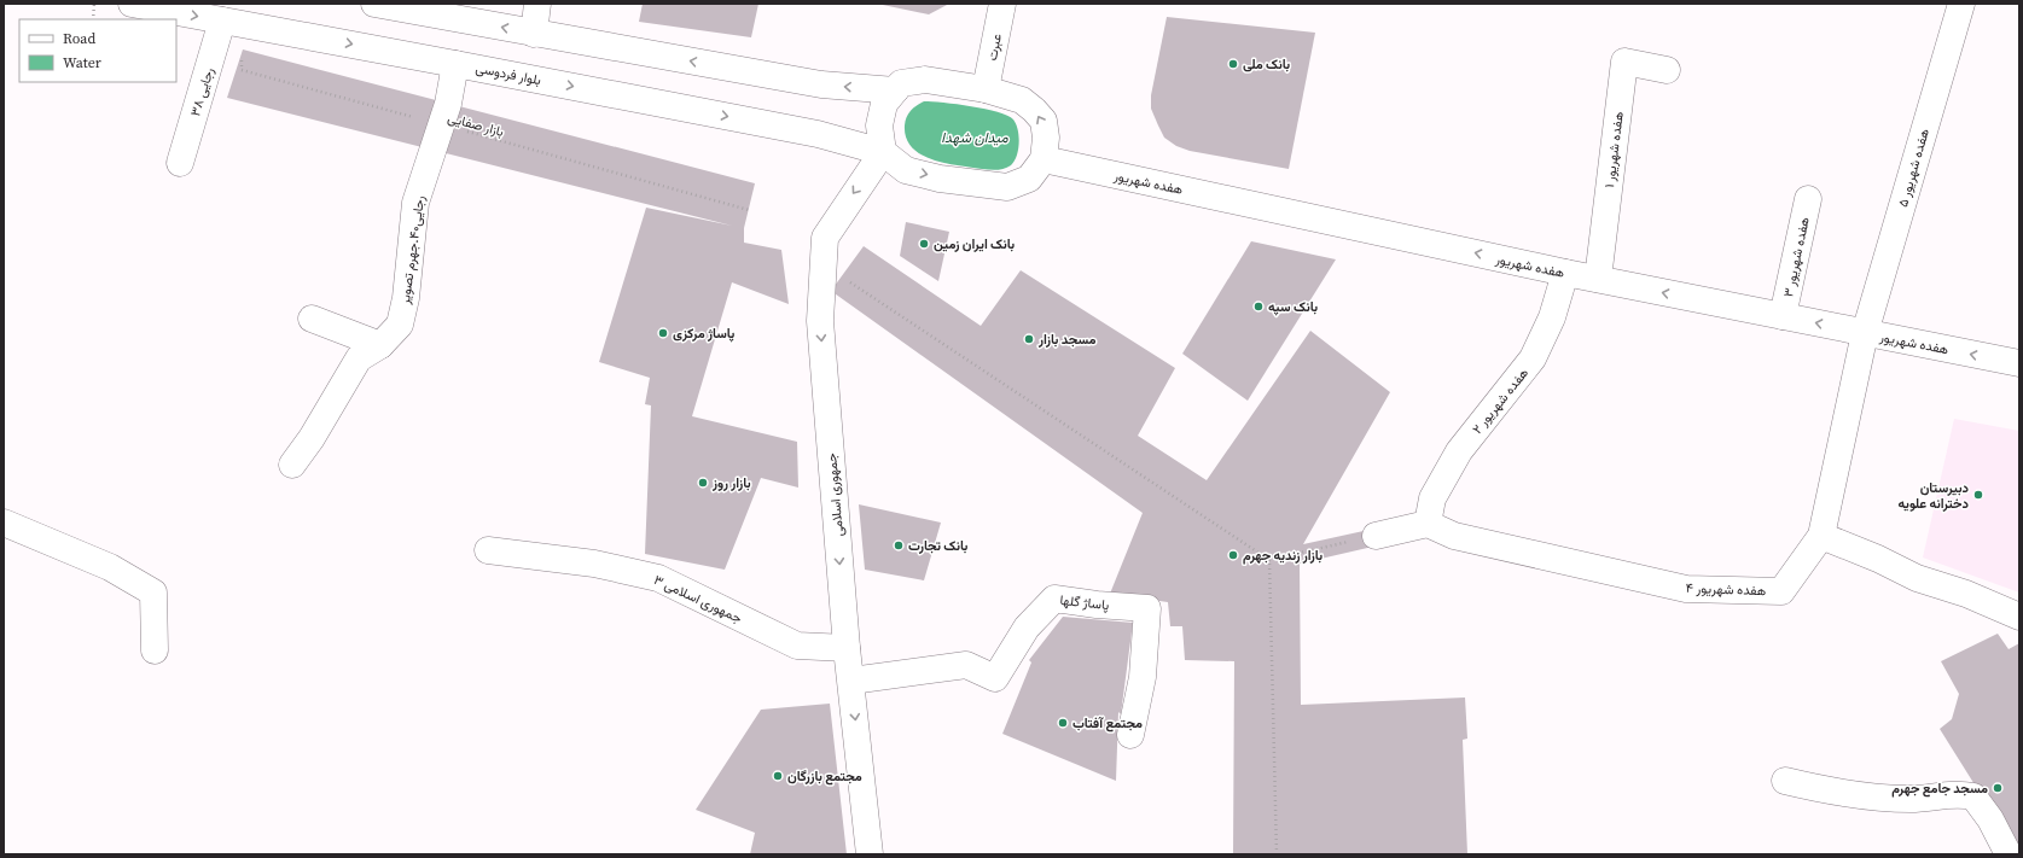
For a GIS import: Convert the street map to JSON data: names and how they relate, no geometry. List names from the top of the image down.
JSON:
{
  "streets": {
    "street": [
      "عبرت",
      "بلوار فردوسی",
      "رجایی ۳۸",
      "هفده شهریور ۱",
      "هفده شهریور ۵",
      "هفده شهریور",
      "رجایی۴۰.جهرم تصویر",
      "هفده شهریور ۳",
      "هفده شهریور ۲",
      "جمهوری اسلامی",
      "هفده شهریور ۴",
      "جمهوری اسلامی ۳",
      "پاساژ گلها"
    ],
    "path": ["بازار صفایی"]
  },
  "crossings": [
    ["عبرت", "بلوار فردوسی"],
    ["عبرت", "هفده شهریور"],
    ["عبرت", "جمهوری اسلامی"],
    ["بلوار فردوسی", "رجایی ۳۸"],
    ["بلوار فردوسی", "هفده شهریور"],
    ["بلوار فردوسی", "رجایی۴۰.جهرم تصویر"],
    ["بلوار فردوسی", "جمهوری اسلامی"],
    ["هفده شهریور ۱", "هفده شهریور"],
    ["هفده شهریور ۵", "هفده شهریور"],
    ["هفده شهریور ۵", "هفده شهریور ۴"],
    ["هفده شهریور", "هفده شهریور ۳"],
    ["هفده شهریور", "هفده شهریور ۲"],
    ["هفده شهریور", "جمهوری اسلامی"],
    ["هفده شهریور", "هفده شهریور ۴"],
    ["هفده شهریور ۲", "هفده شهریور ۴"],
    ["جمهوری اسلامی", "جمهوری اسلامی ۳"],
    ["جمهوری اسلامی", "پاساژ گلها"]
  ],
  "one_way": ["هفده شهریور", "جمهوری اسلامی"],
  "water": ["میدان شهدا"],
  "places": [
    "بانک ملی",
    "بانک ایران زمین",
    "بانک سپه",
    "پاساژ مرکزی",
    "مسجد بازار",
    "بازار روز",
    "دبیرستان دخترانه علویه",
    "بانک تجارت",
    "بازار زندیه جهرم",
    "مجتمع آفتاب",
    "مجتمع بازرگان",
    "مسجد جامع جهرم"
  ],
  "legend": ["Road", "Water"]
}
